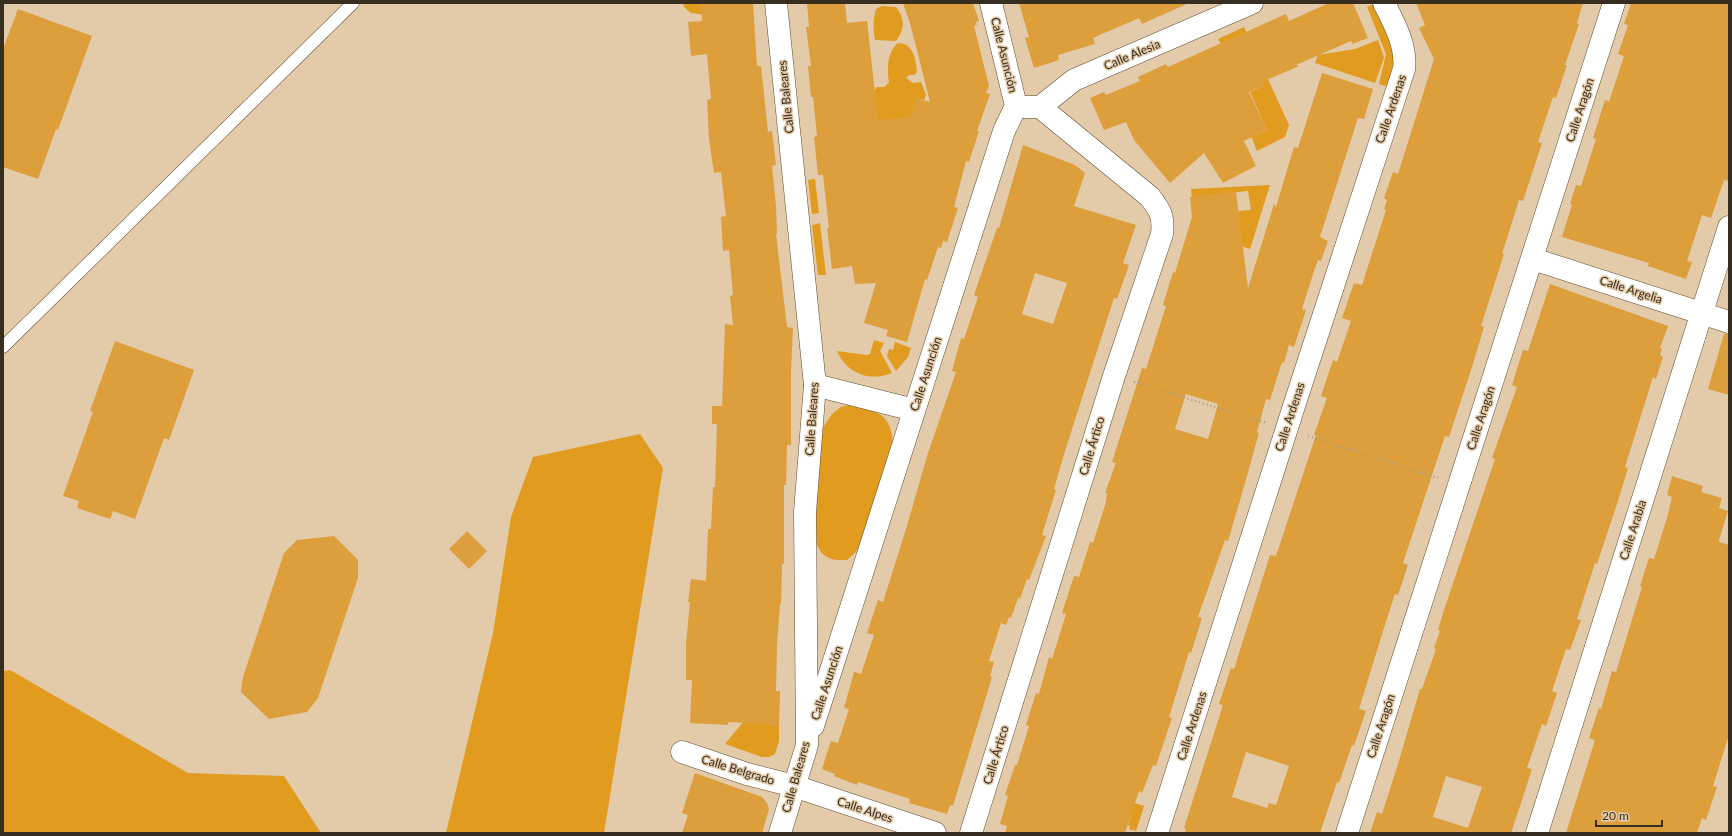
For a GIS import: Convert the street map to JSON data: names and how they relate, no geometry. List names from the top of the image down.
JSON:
{
  "streets": {
    "street": [
      "Calle Asunción",
      "Calle Alesia",
      "Calle Baleares",
      "Calle Ardenas",
      "Calle Aragón",
      "Calle Argelia",
      "Calle Ártico",
      "Calle Arabia",
      "Calle Belgrado",
      "Calle Alpes"
    ]
  },
  "crossings": [
    ["Calle Asunción", "Calle Baleares"],
    ["Calle Alesia", "Calle Ártico"],
    ["Calle Baleares", "Calle Belgrado"],
    ["Calle Baleares", "Calle Alpes"],
    ["Calle Aragón", "Calle Argelia"],
    ["Calle Argelia", "Calle Arabia"],
    ["Calle Belgrado", "Calle Alpes"]
  ],
  "scale_bar": "20 m"
}
